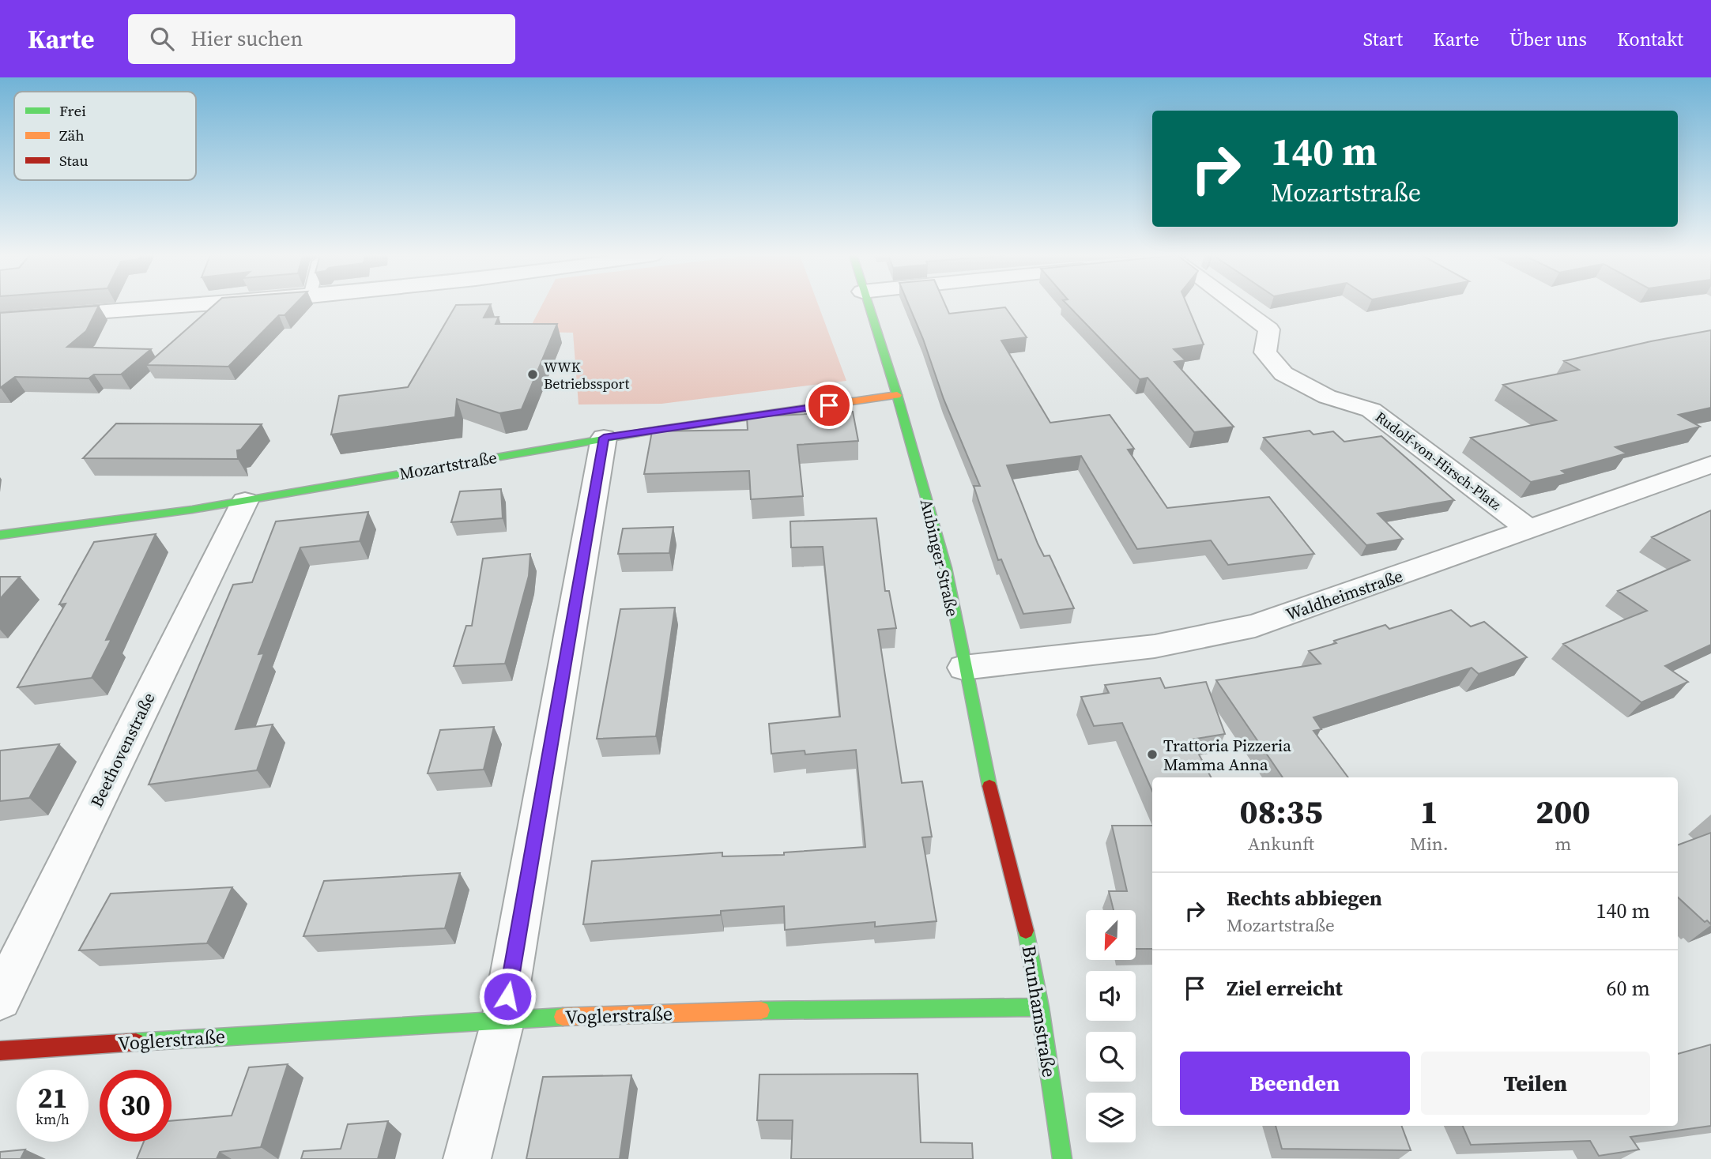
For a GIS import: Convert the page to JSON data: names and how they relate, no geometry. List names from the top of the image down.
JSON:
{
  "streets": {
    "street": [
      "Rudolf-von-Hirsch-Platz",
      "Mozartstraße",
      "Aubinger Straße",
      "Waldheimstraße",
      "Beethovenstraße",
      "Brunhamstraße",
      "Voglerstraße"
    ]
  },
  "crossings": [
    ["Rudolf-von-Hirsch-Platz", "Waldheimstraße"],
    ["Mozartstraße", "Aubinger Straße"],
    ["Mozartstraße", "Beethovenstraße"],
    ["Aubinger Straße", "Waldheimstraße"],
    ["Aubinger Straße", "Brunhamstraße"],
    ["Brunhamstraße", "Voglerstraße"]
  ],
  "places": ["WWK Betriebssport", "Trattoria Pizzeria Mamma Anna"],
  "legend": ["Frei", "Zäh", "Stau"],
  "north": "bottom left",
  "page": {
    "header": "Karte",
    "search": "Hier suchen",
    "nav": [
      "Start",
      "Karte",
      "Über uns",
      "Kontakt"
    ],
    "turn": ["140 m", "Mozartstraße"],
    "eta": [
      "08:35",
      "Ankunft",
      "1",
      "Min.",
      "200",
      "m"
    ],
    "list": [
      {
        "name": "Rechts abbiegen",
        "note": "Mozartstraße",
        "value": "140 m"
      },
      {
        "name": "Ziel erreicht",
        "value": "60 m"
      }
    ],
    "buttons": ["Beenden", "Teilen"],
    "speed": "21 km/h",
    "limit": "30"
  }
}
